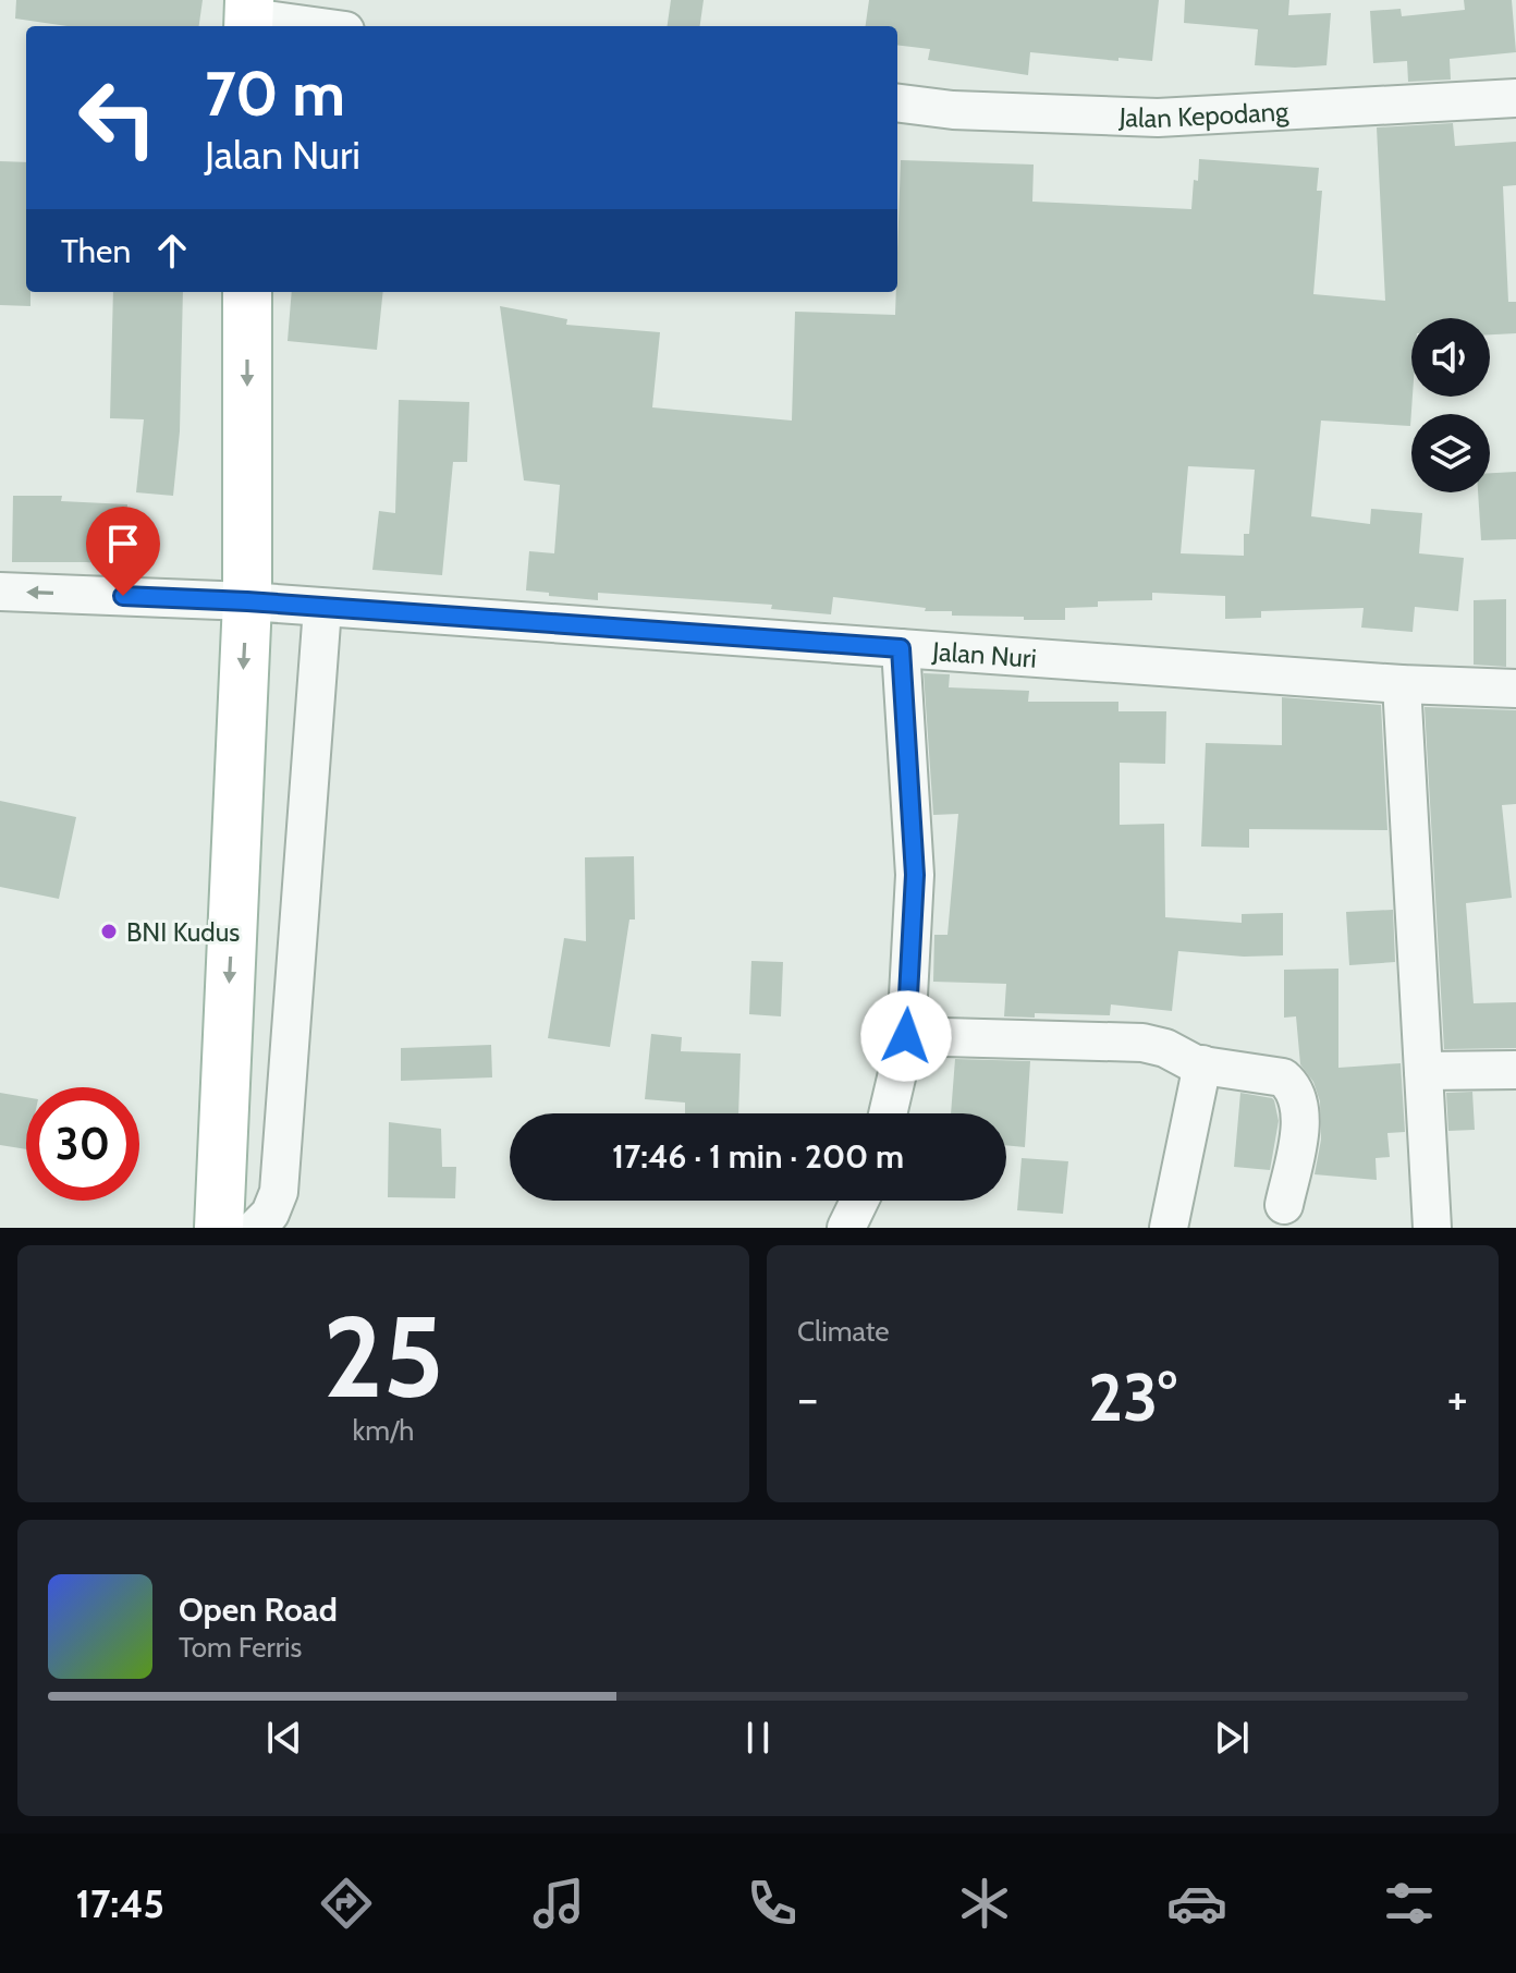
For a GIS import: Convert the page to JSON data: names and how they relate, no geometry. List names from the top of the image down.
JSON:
{
  "streets": {
    "street": ["Jalan Kepodang", "Jalan Nuri"]
  },
  "places": ["BNI Kudus"],
  "page": {
    "turn": ["70 m", "Jalan Nuri"],
    "then": "Then",
    "limit": "30",
    "trip": "17:46 · 1 min · 200 m",
    "tile": [
      ["25", "km/h"],
      "Climate"
    ],
    "heat": ["−", "23°", "+"],
    "song": ["Open Road", "Tom Ferris"],
    "tabs": "17:45"
  }
}
